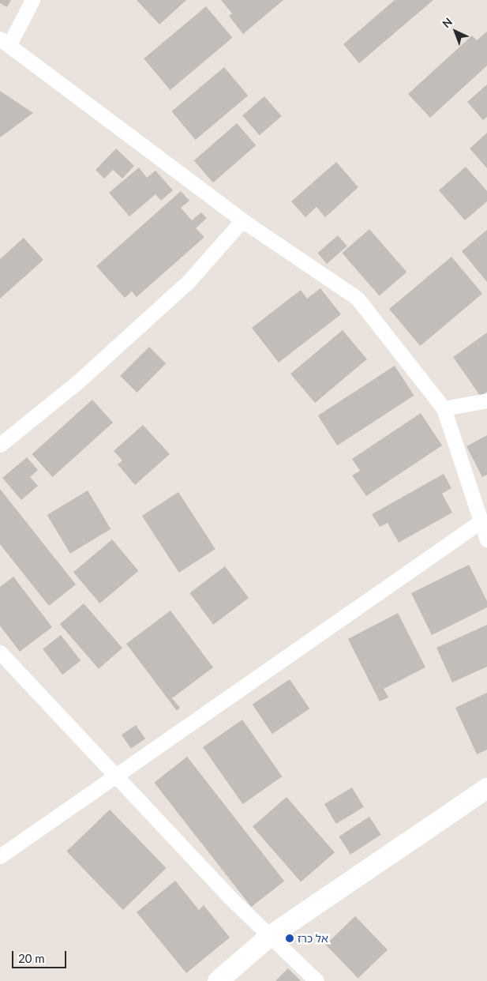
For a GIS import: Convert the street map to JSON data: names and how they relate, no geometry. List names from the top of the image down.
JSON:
{
  "places": ["אל כרז"],
  "scale_bar": "20 m",
  "north": "top left"
}
